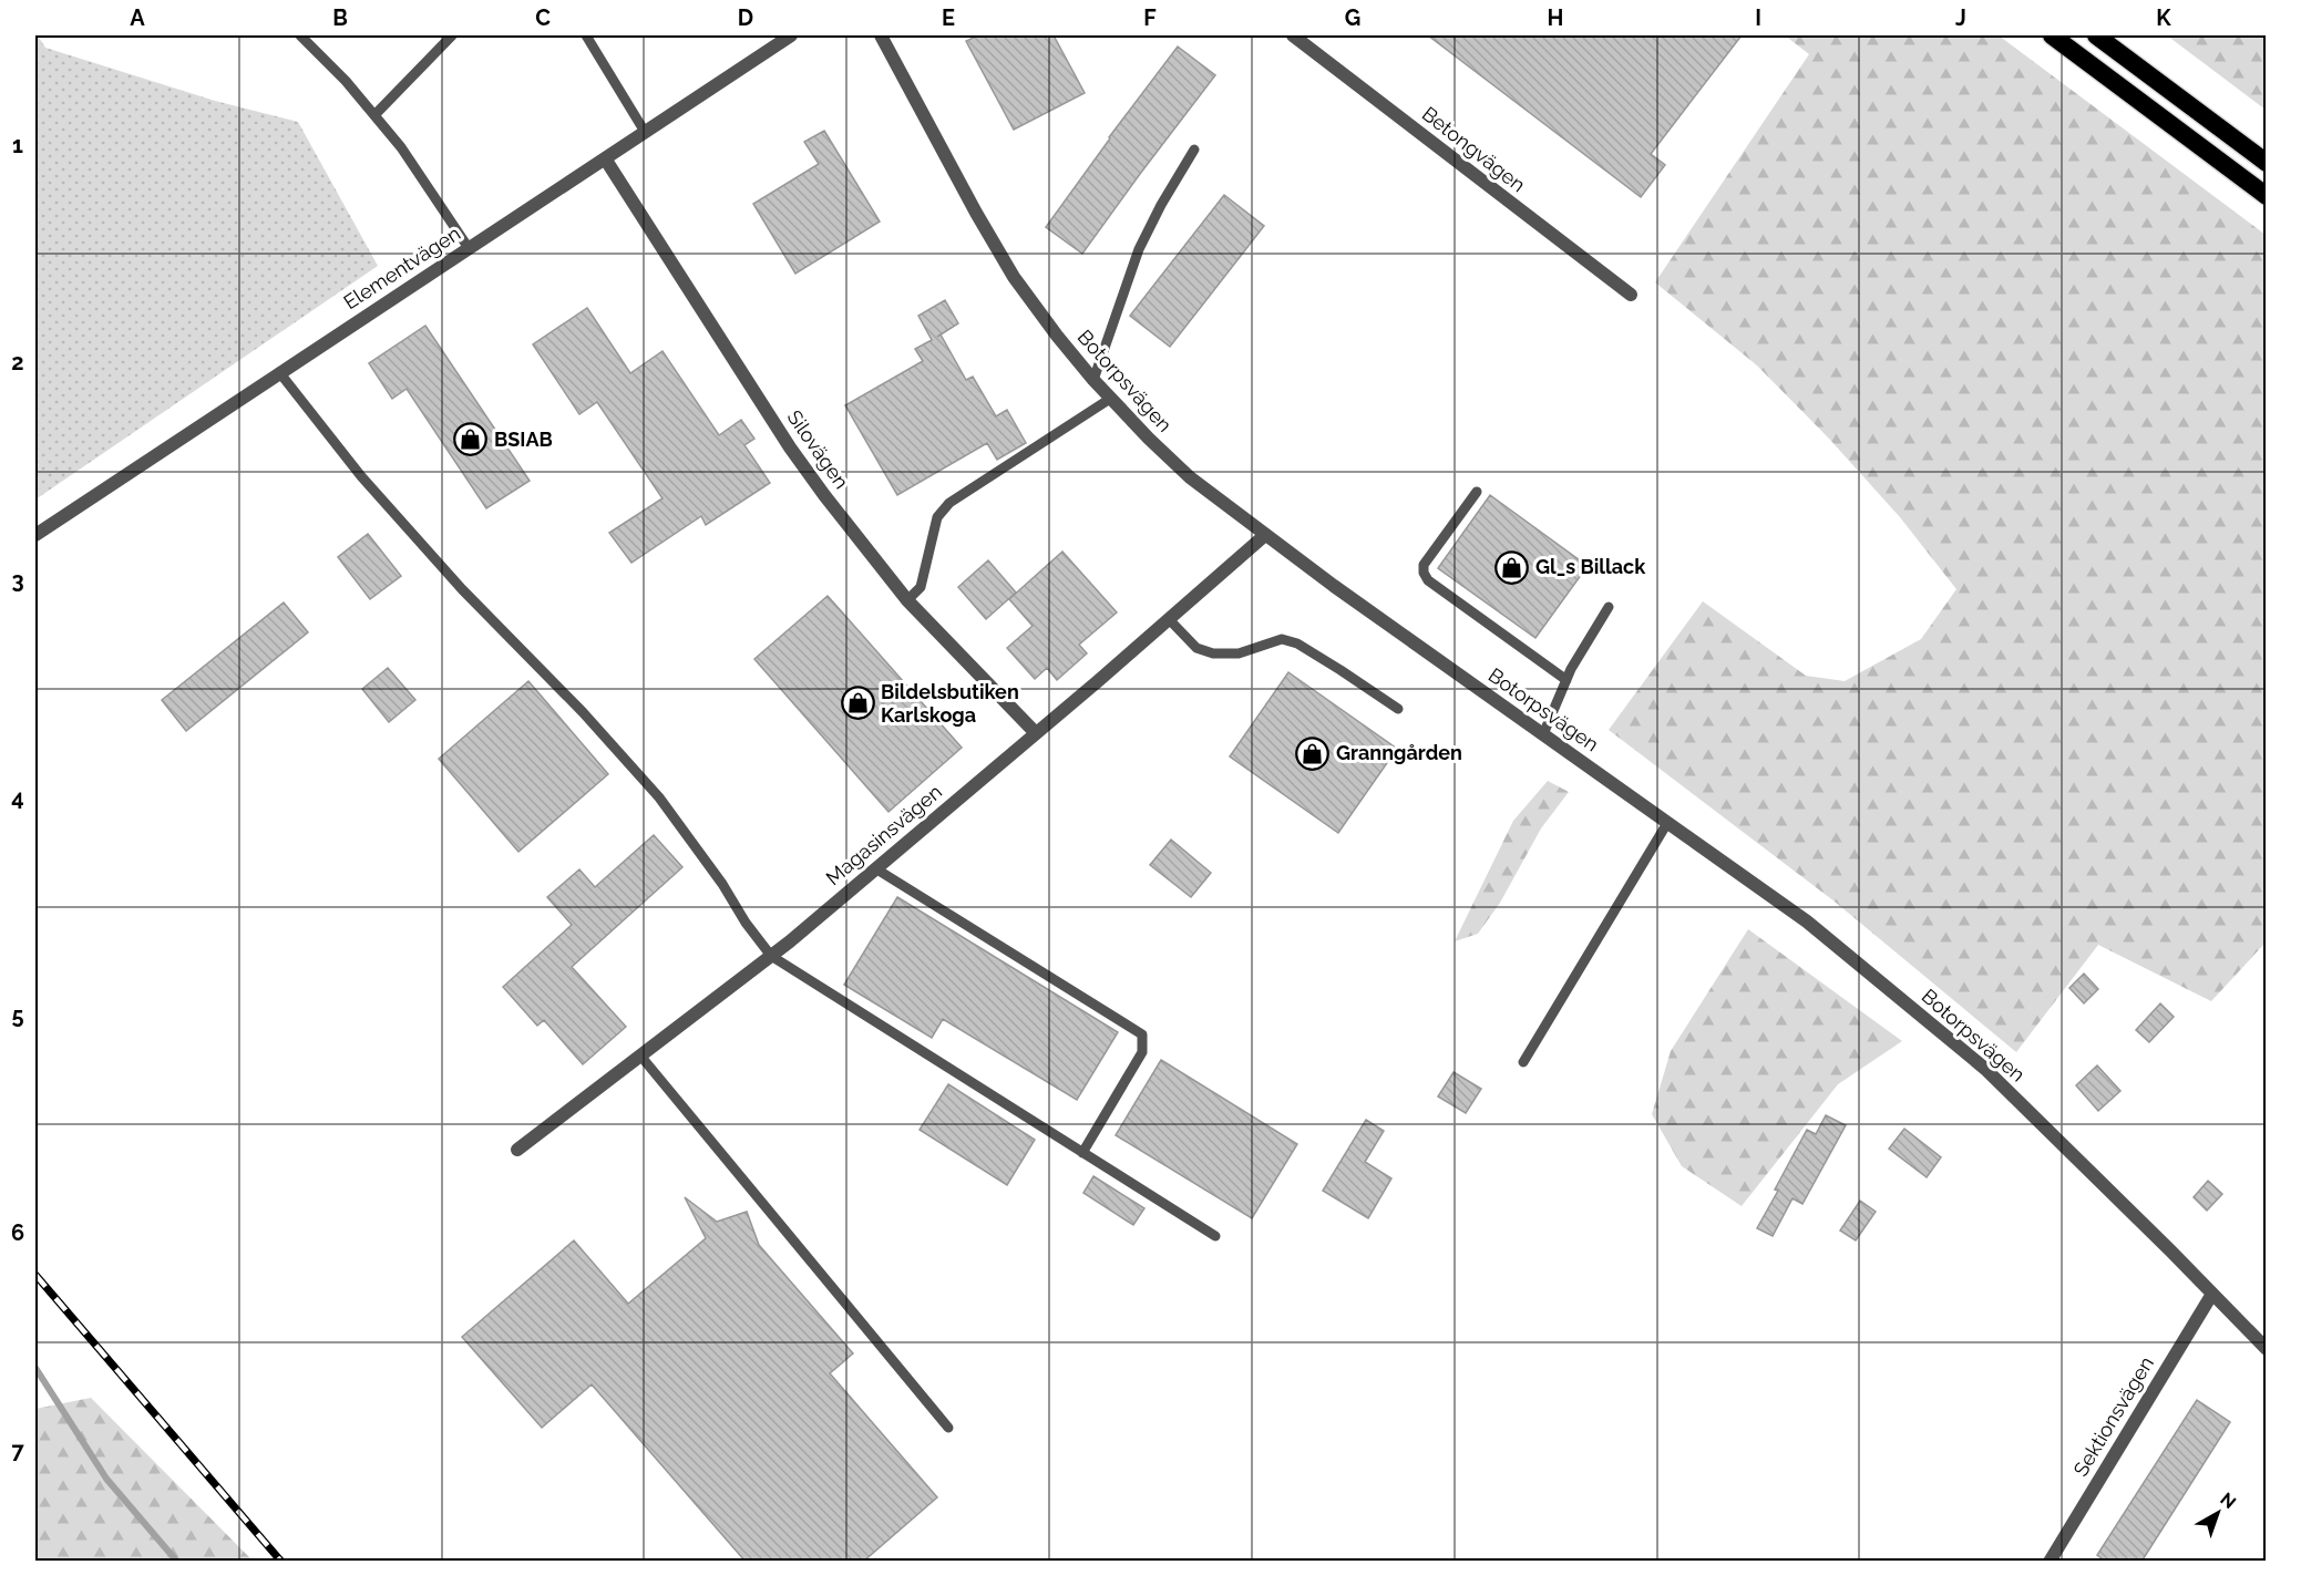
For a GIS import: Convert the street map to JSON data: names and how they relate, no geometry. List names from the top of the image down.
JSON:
{
  "streets": {
    "street": [
      "Betongvägen",
      "Elementvägen",
      "Botorpsvägen",
      "Silovägen",
      "Magasinsvägen",
      "Sektionsvägen"
    ]
  },
  "crossings": [
    ["Elementvägen", "Silovägen"],
    ["Botorpsvägen", "Magasinsvägen"],
    ["Botorpsvägen", "Sektionsvägen"],
    ["Silovägen", "Magasinsvägen"]
  ],
  "places": {
    "shop": [
      "BSIAB",
      "Gl_s Billack",
      "Bildelsbutiken Karlskoga",
      "Granngården"
    ]
  },
  "north": "top right",
  "grid": {
    "columns": [
      "A",
      "B",
      "C",
      "D",
      "E",
      "F",
      "G",
      "H",
      "I",
      "J",
      "K"
    ],
    "rows": [
      "1",
      "2",
      "3",
      "4",
      "5",
      "6",
      "7"
    ]
  }
}
